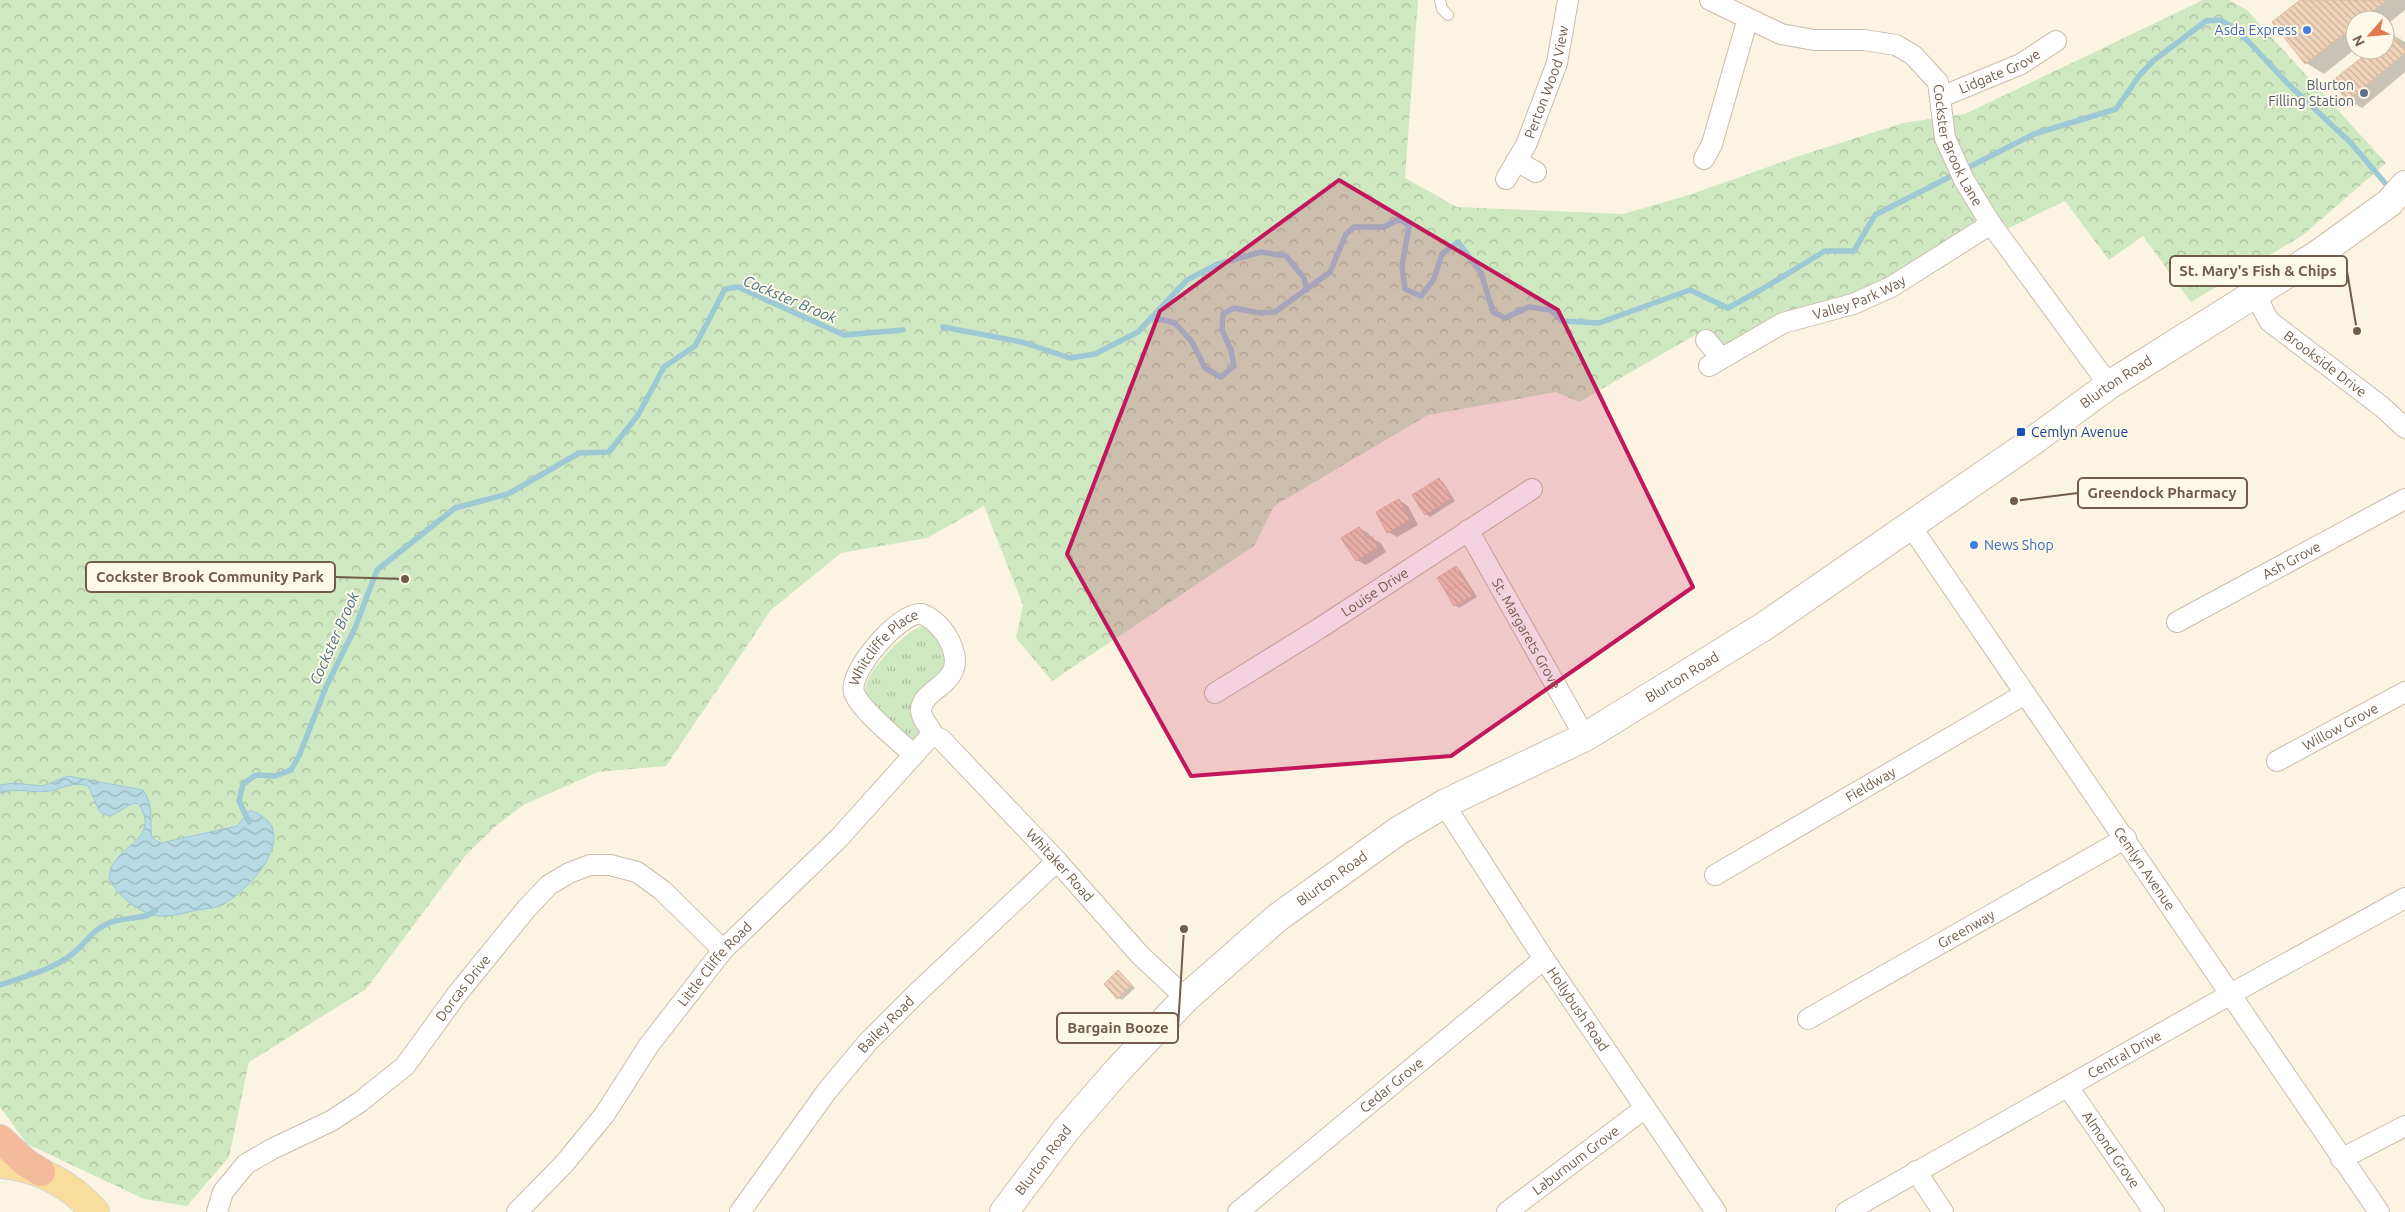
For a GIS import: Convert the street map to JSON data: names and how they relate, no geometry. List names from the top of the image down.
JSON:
{
  "streets": {
    "street": [
      "Lidgate Grove",
      "Perton Wood View",
      "Cockster Brook Lane",
      "Valley Park Way",
      "Brookside Drive",
      "Blurton Road",
      "Ash Grove",
      "Louise Drive",
      "St. Margarets Grove",
      "Whitcliffe Place",
      "Willow Grove",
      "Fieldway",
      "Whitaker Road",
      "Cemlyn Avenue",
      "Greenway",
      "Little Cliffe Road",
      "Dorcas Drive",
      "Hollybush Road",
      "Bailey Road",
      "Central Drive",
      "Cedar Grove",
      "Almond Grove",
      "Laburnum Grove"
    ]
  },
  "crossings": [
    ["Lidgate Grove", "Cockster Brook Lane"],
    ["Cockster Brook Lane", "Valley Park Way"],
    ["Cockster Brook Lane", "Blurton Road"],
    ["Brookside Drive", "Blurton Road"],
    ["Blurton Road", "St. Margarets Grove"],
    ["Blurton Road", "Whitaker Road"],
    ["Blurton Road", "Cemlyn Avenue"],
    ["Blurton Road", "Hollybush Road"],
    ["Louise Drive", "St. Margarets Grove"],
    ["Whitcliffe Place", "Whitaker Road"],
    ["Whitcliffe Place", "Little Cliffe Road"],
    ["Fieldway", "Cemlyn Avenue"],
    ["Whitaker Road", "Little Cliffe Road"],
    ["Whitaker Road", "Bailey Road"],
    ["Cemlyn Avenue", "Greenway"],
    ["Cemlyn Avenue", "Central Drive"],
    ["Little Cliffe Road", "Dorcas Drive"],
    ["Hollybush Road", "Cedar Grove"],
    ["Hollybush Road", "Laburnum Grove"],
    ["Central Drive", "Almond Grove"]
  ],
  "water": ["Cockster Brook"],
  "places": {
    "other": [
      "Asda Express",
      "Blurton Filling Station",
      "St. Mary's Fish & Chips",
      "Greendock Pharmacy",
      "News Shop",
      "Cockster Brook Community Park",
      "Bargain Booze"
    ],
    "transit": ["Cemlyn Avenue"]
  },
  "north": "bottom left"
}
